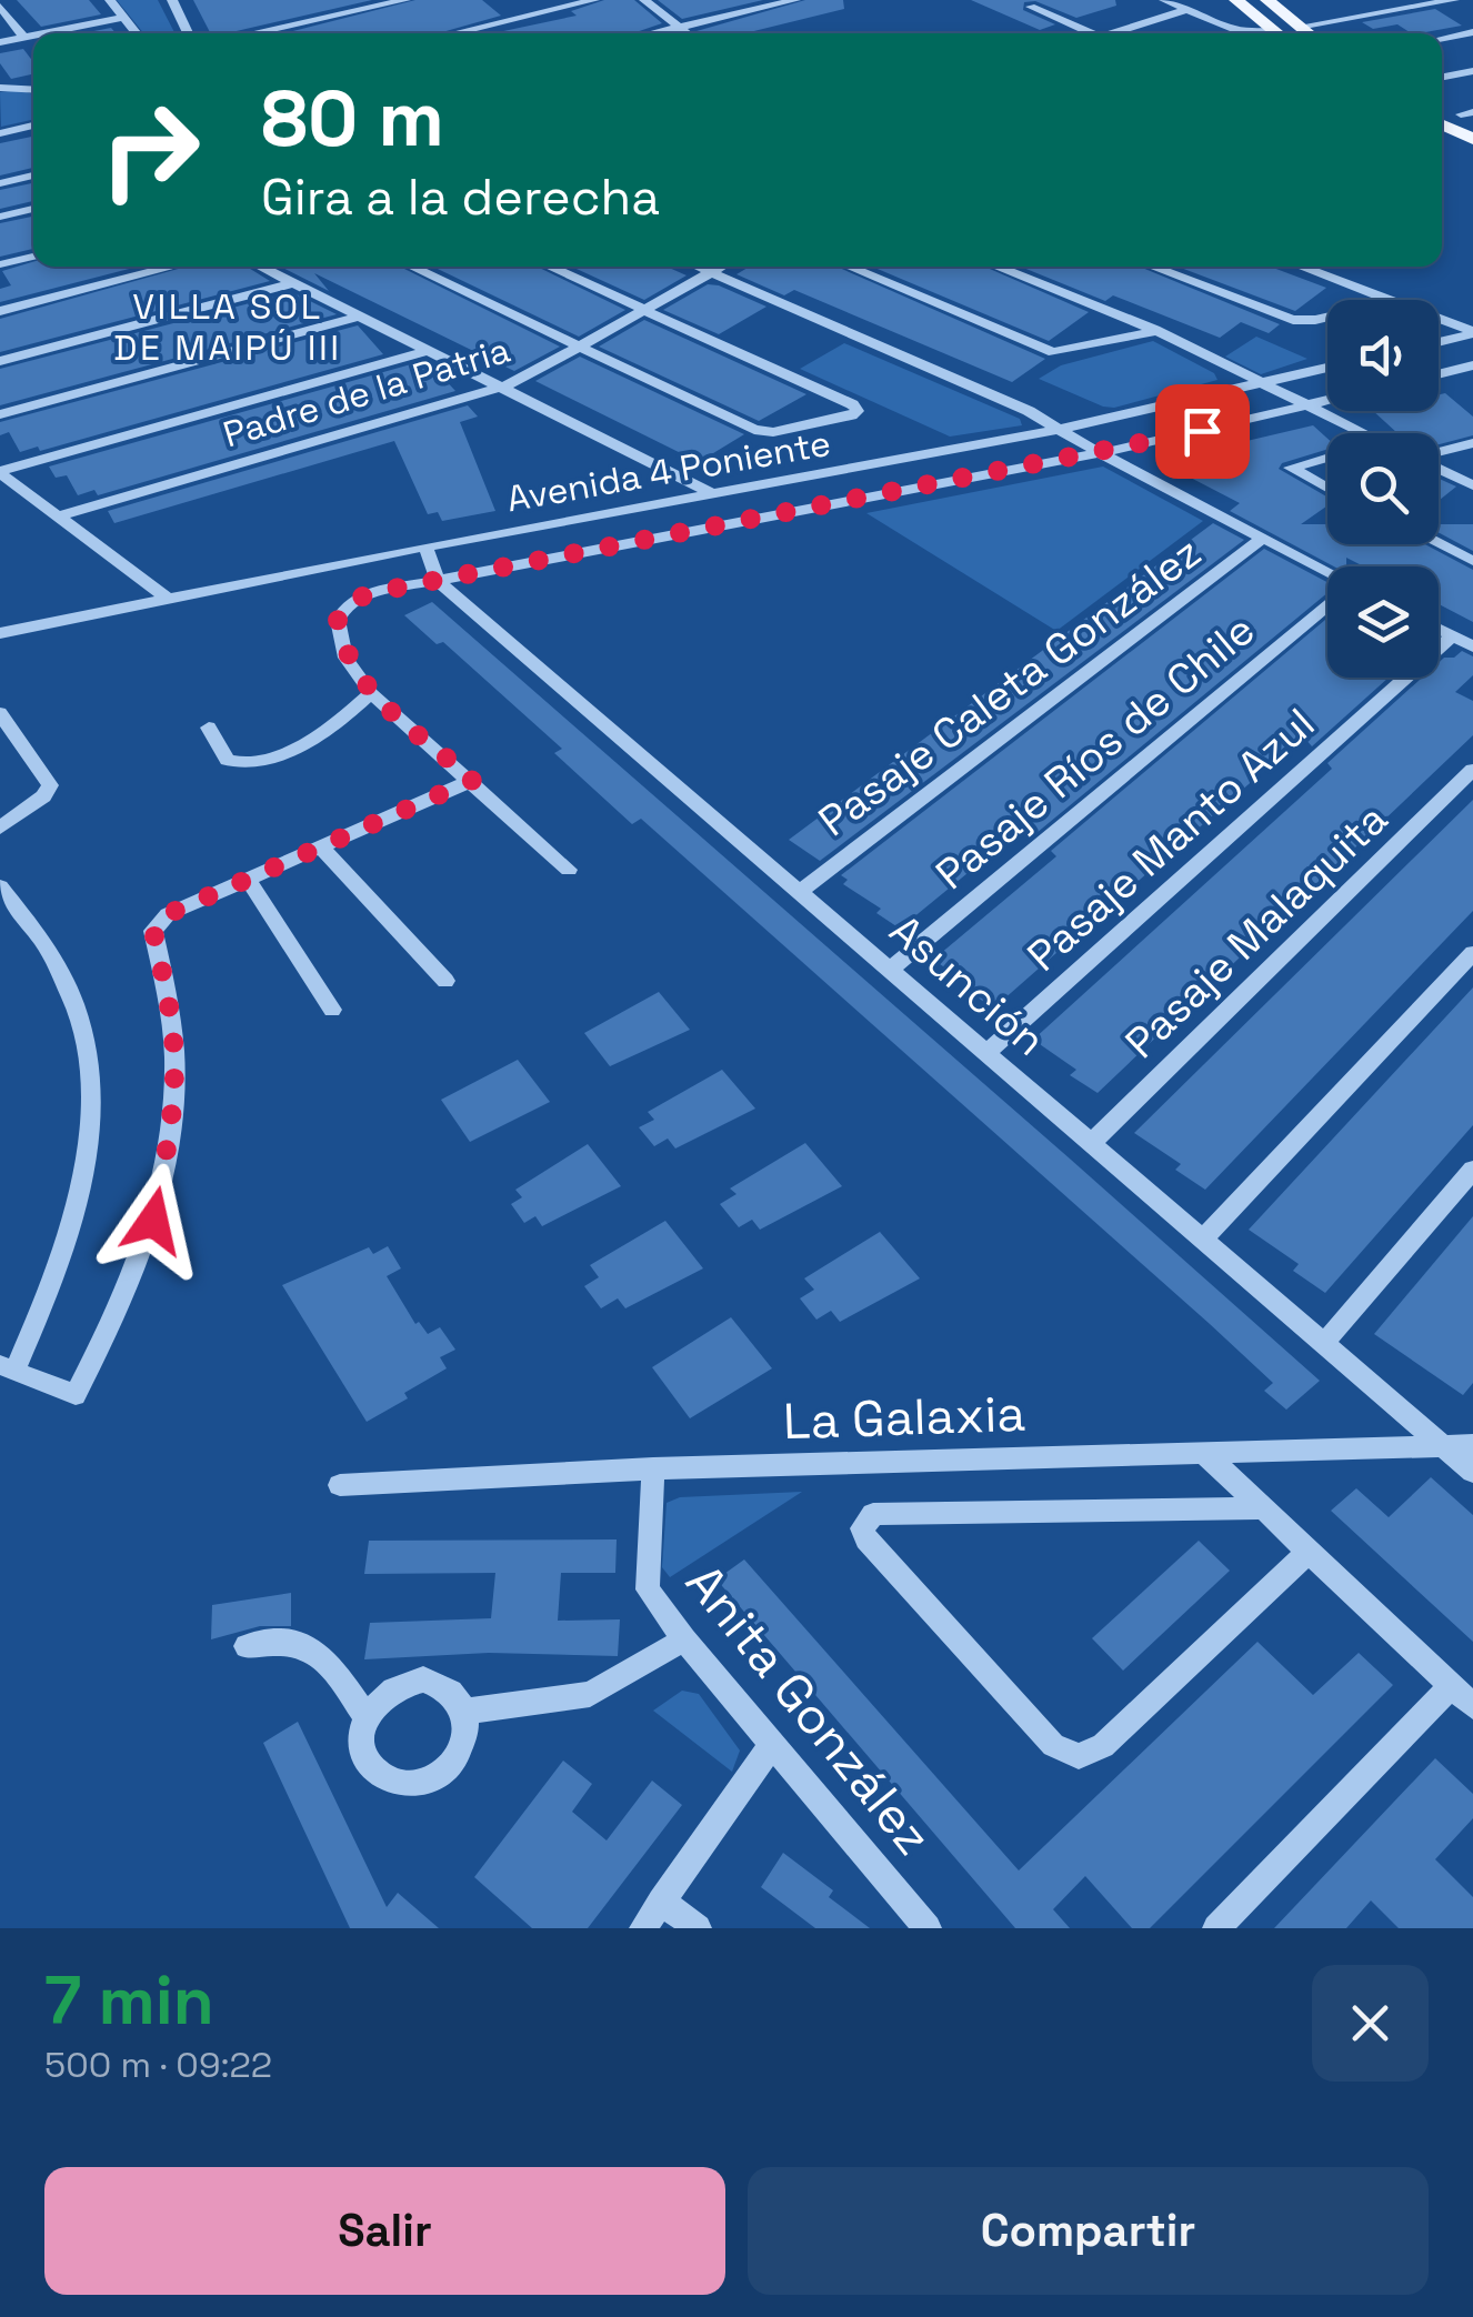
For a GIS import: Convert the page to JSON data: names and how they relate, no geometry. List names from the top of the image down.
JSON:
{
  "streets": {
    "street": [
      "Padre de la Patria",
      "Avenida 4 Poniente",
      "Pasaje Caleta González",
      "Pasaje Ríos de Chile",
      "Pasaje Manto Azul",
      "Pasaje Malaquita",
      "Asunción",
      "La Galaxia",
      "Anita González"
    ]
  },
  "crossings": [
    ["Avenida 4 Poniente", "Asunción"],
    ["Pasaje Caleta González", "Asunción"],
    ["Pasaje Ríos de Chile", "Asunción"],
    ["Pasaje Manto Azul", "Asunción"],
    ["Pasaje Malaquita", "Asunción"],
    ["Asunción", "La Galaxia"],
    ["La Galaxia", "Anita González"]
  ],
  "districts": ["VILLA SOL DE MAIPÚ III"],
  "page": {
    "turn": ["80 m", "Gira a la derecha"],
    "heading": ["7 min", "500 m · 09:22"],
    "buttons": ["Salir", "Compartir"]
  }
}
